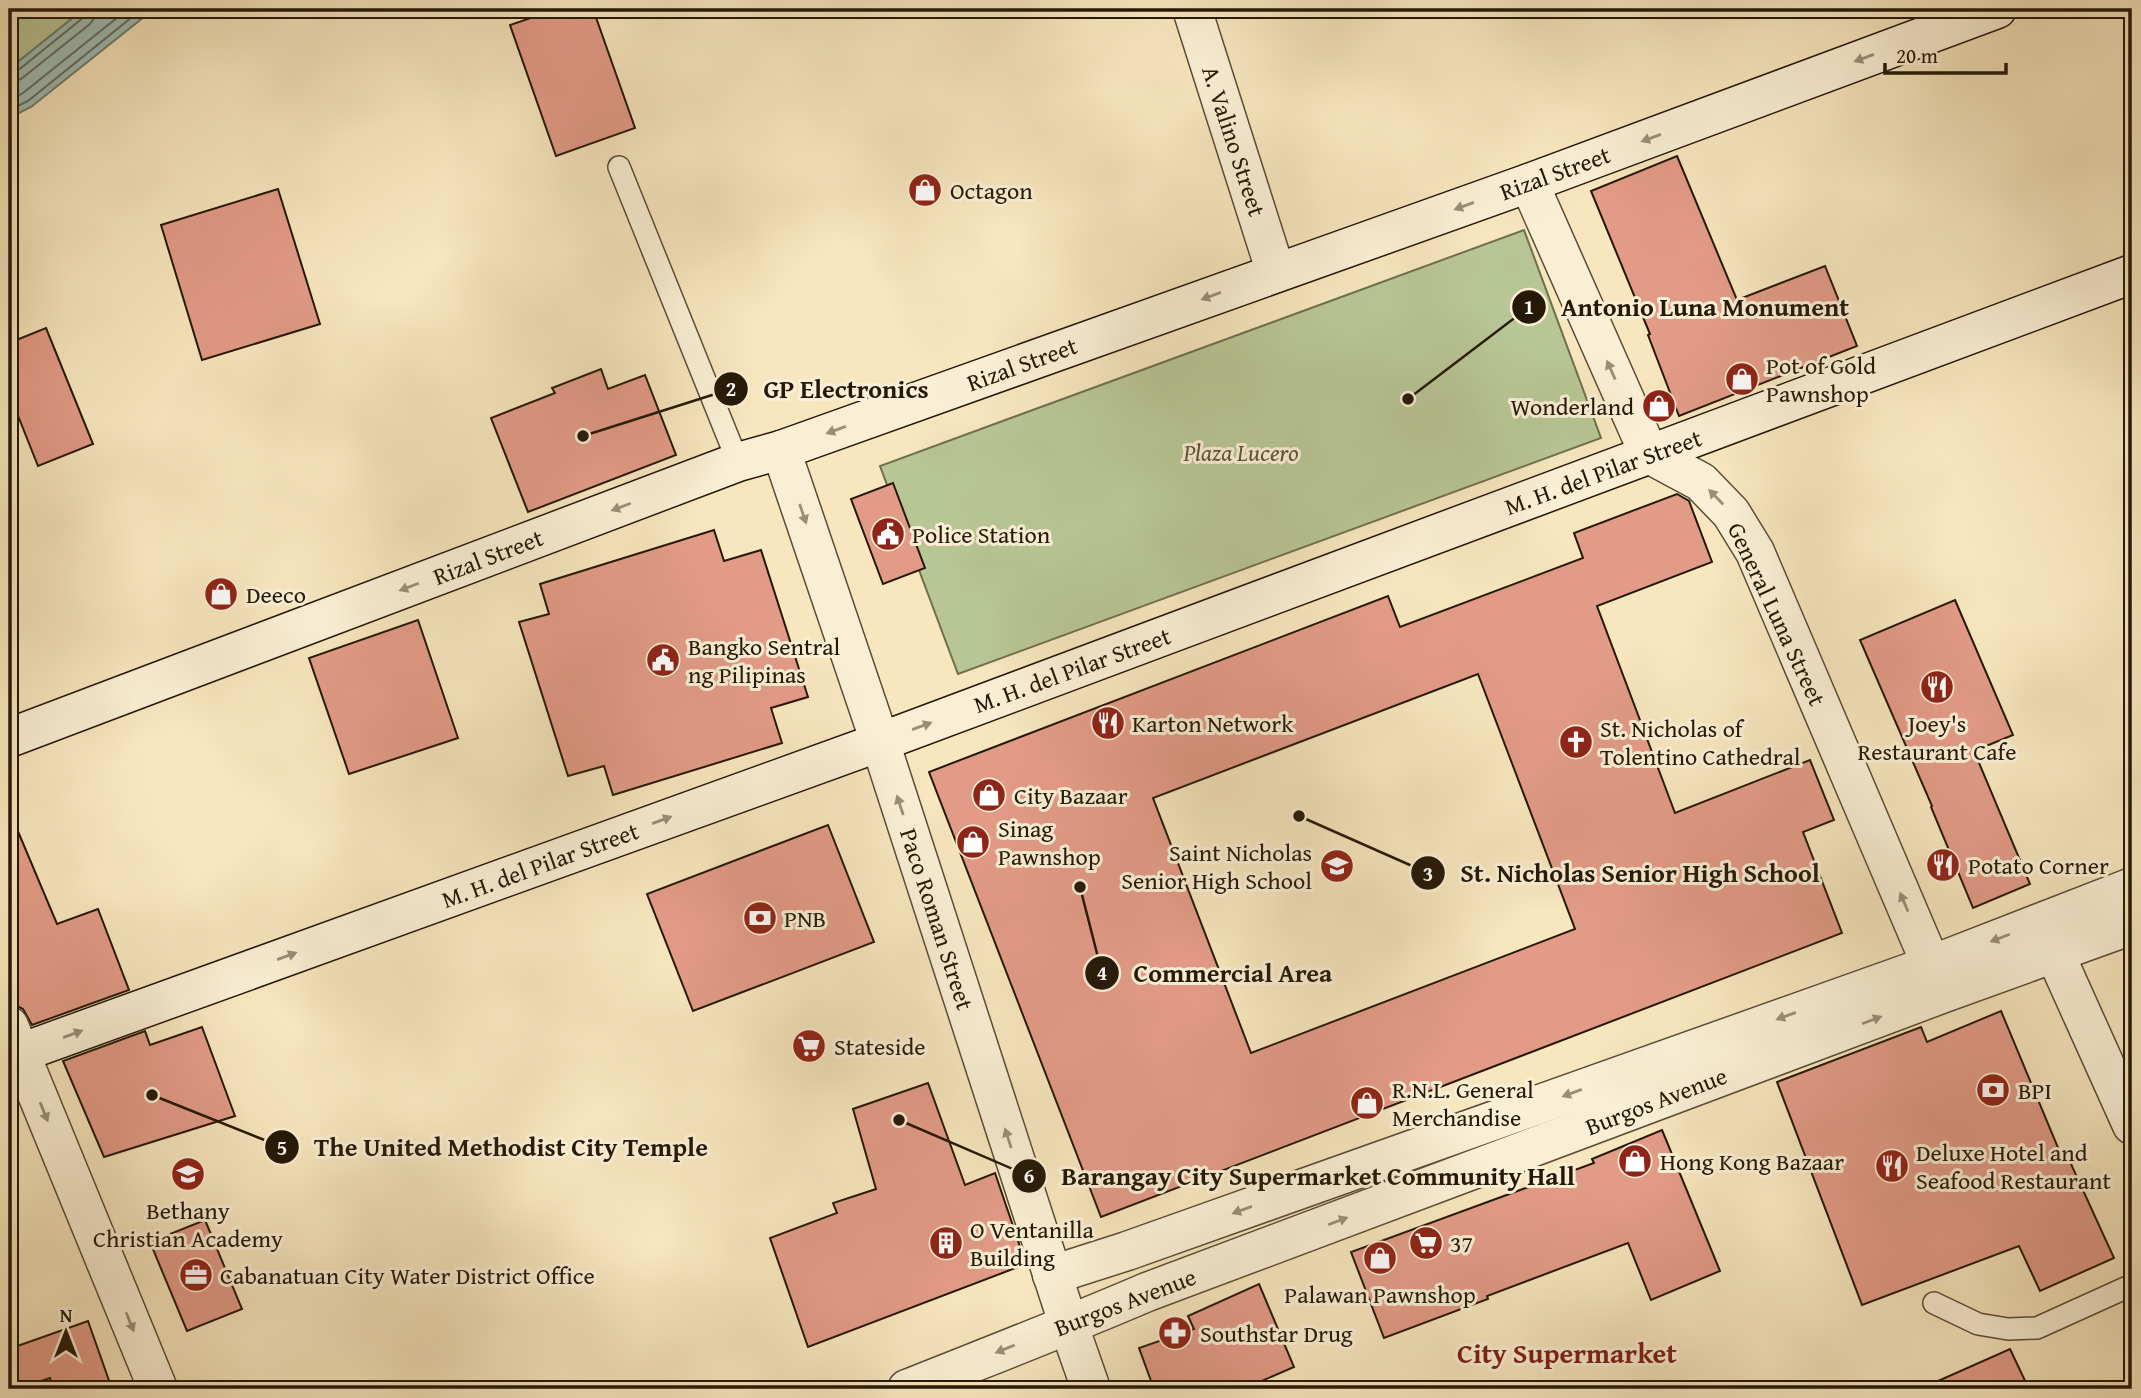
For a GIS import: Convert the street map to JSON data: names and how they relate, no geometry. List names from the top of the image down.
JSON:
{
  "streets": {
    "street": [
      "A. Valino Street",
      "Rizal Street",
      "M. H. del Pilar Street",
      "General Luna Street",
      "Paco Roman Street",
      "Burgos Avenue"
    ]
  },
  "crossings": [
    ["A. Valino Street", "Rizal Street"],
    ["Rizal Street", "Paco Roman Street"],
    ["M. H. del Pilar Street", "General Luna Street"],
    ["M. H. del Pilar Street", "Paco Roman Street"],
    ["General Luna Street", "Burgos Avenue"],
    ["Paco Roman Street", "Burgos Avenue"]
  ],
  "one_way": ["Rizal Street", "M. H. del Pilar Street", "General Luna Street"],
  "districts": ["City Supermarket"],
  "parks": ["Plaza Lucero"],
  "places": {
    "shop": [
      "Octagon",
      "Pot of Gold Pawnshop",
      "Wonderland",
      "Deeco",
      "City Bazaar",
      "Sinag Pawnshop",
      "R.N.L. General Merchandise",
      "Hong Kong Bazaar",
      "Palawan Pawnshop"
    ],
    "other": [
      "Antonio Luna Monument",
      "GP Electronics",
      "St. Nicholas Senior High School",
      "Commercial Area",
      "The United Methodist City Temple",
      "Barangay City Supermarket Community Hall"
    ],
    "public building": ["Police Station", "Bangko Sentral ng Pilipinas"],
    "restaurant": [
      "Joey's Restaurant Cafe",
      "Karton Network",
      "Potato Corner",
      "Deluxe Hotel and Seafood Restaurant"
    ],
    "church": ["St. Nicholas of Tolentino Cathedral"],
    "school or university": ["Saint Nicholas Senior High School", "Bethany Christian Academy"],
    "bank": ["PNB", "BPI"],
    "supermarket": ["Stateside", "37"],
    "building": ["O Ventanilla Building"],
    "office": ["Cabanatuan City Water District Office"],
    "pharmacy": ["Southstar Drug"]
  },
  "scale_bar": "20 m",
  "north": "top"
}
